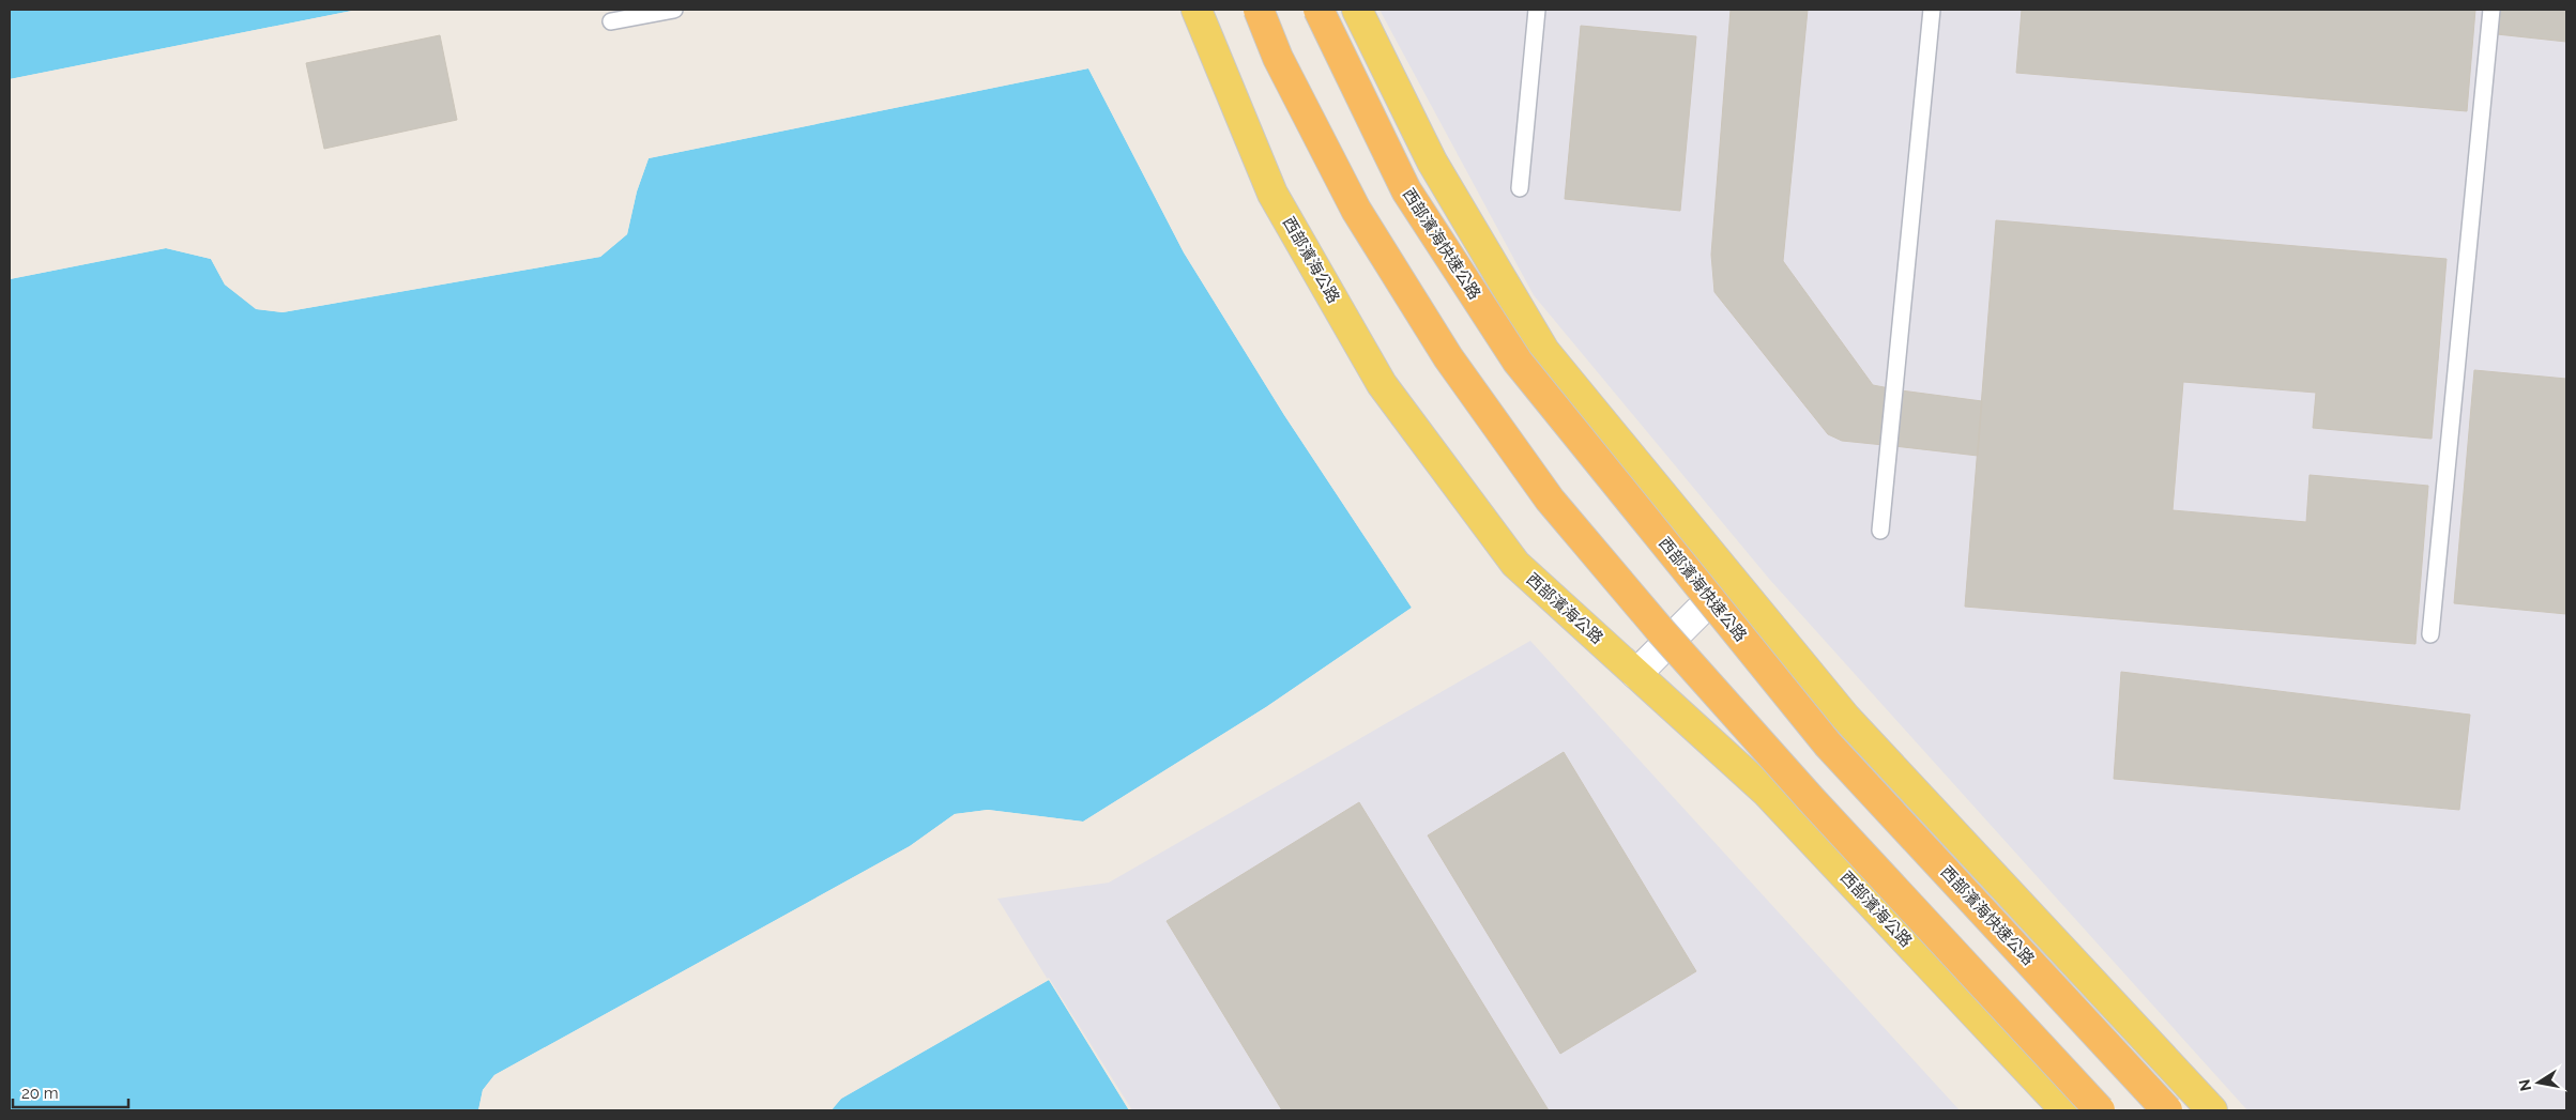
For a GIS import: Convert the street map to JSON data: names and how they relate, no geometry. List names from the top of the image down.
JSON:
{
  "streets": {
    "highway": ["西部濱海快速公路"],
    "main road": ["西部濱海公路"]
  },
  "scale_bar": "20 m",
  "north": "left"
}
